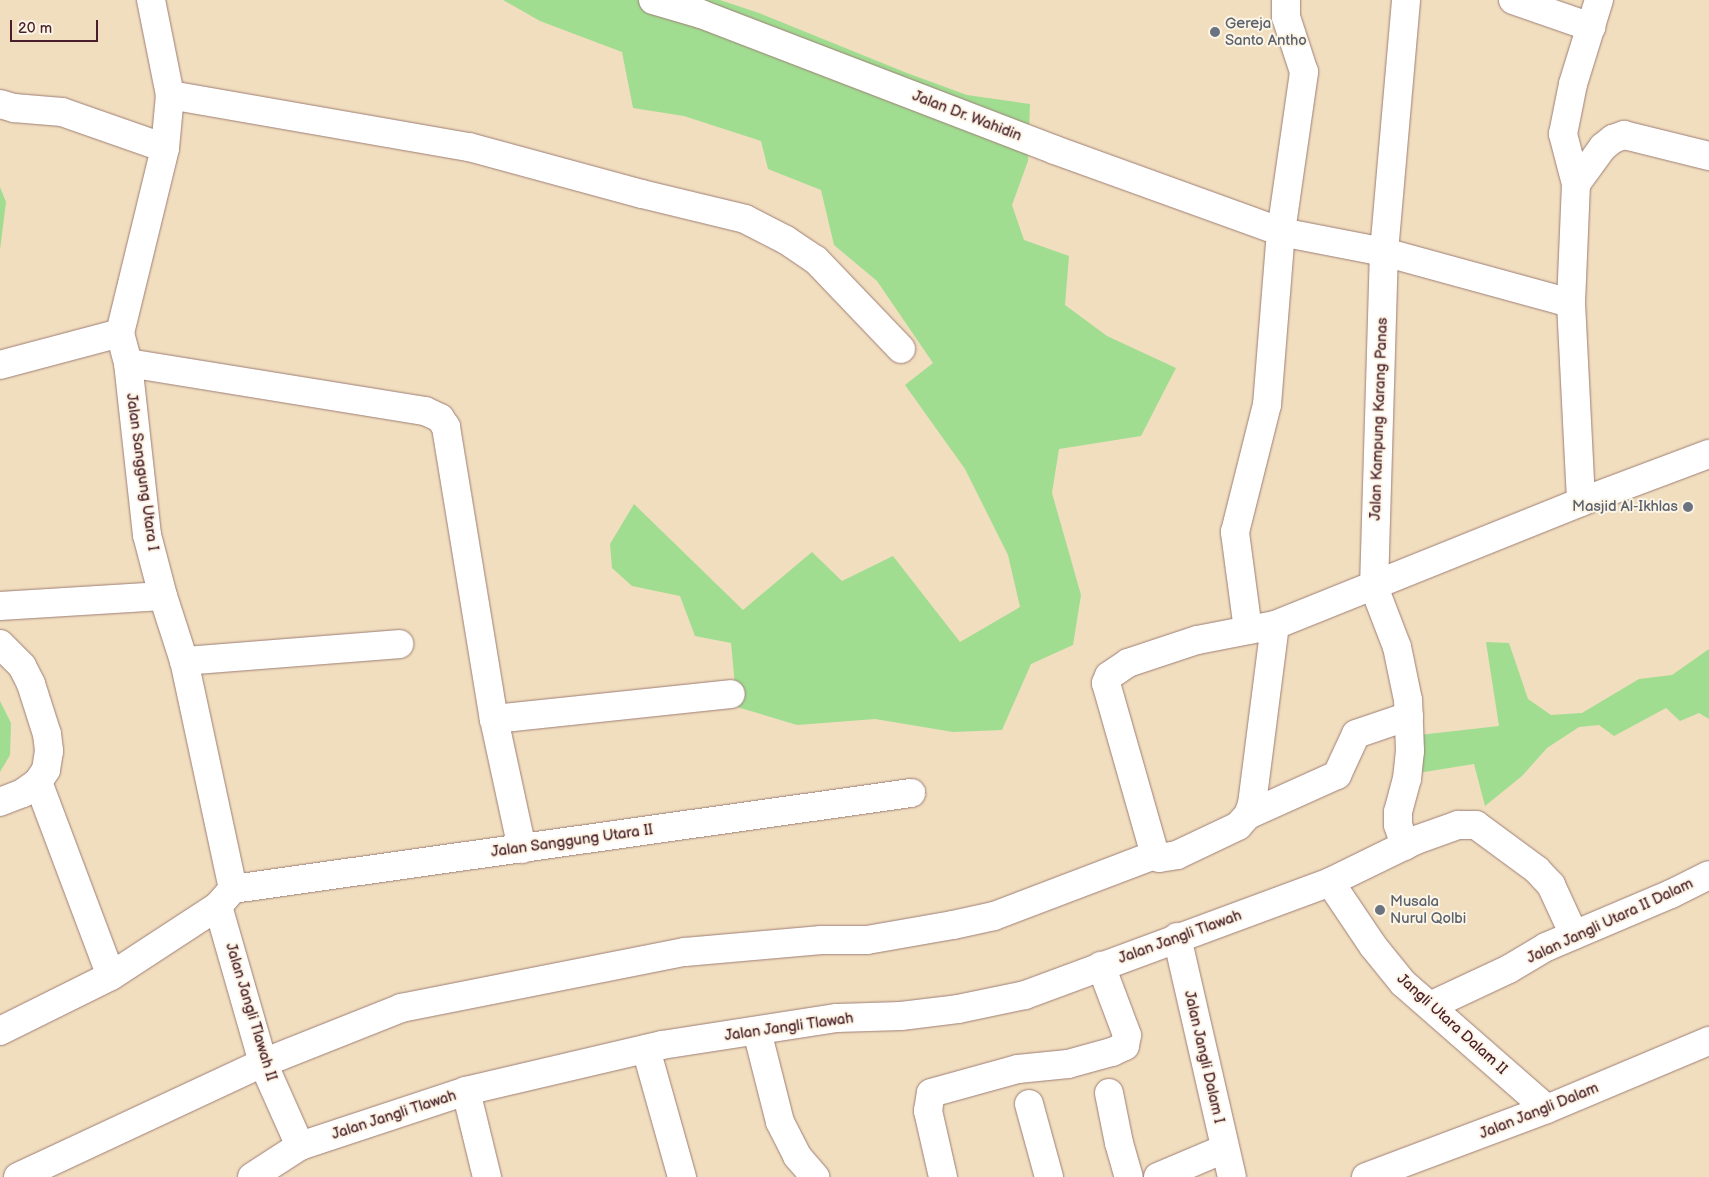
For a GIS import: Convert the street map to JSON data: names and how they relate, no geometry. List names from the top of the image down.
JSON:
{
  "streets": {
    "street": [
      "Jalan Dr. Wahidin",
      "Jalan Kampung Karang Panas",
      "Jalan Sanggung Utara I",
      "Jalan Sanggung Utara II",
      "Jalan Jangli Utara II Dalam",
      "Jalan Jangli Tlawah",
      "Jalan Jangli Tlawah II",
      "Jangli Utara Dalam II",
      "Jalan Jangli Dalam I",
      "Jalan Jangli Dalam"
    ]
  },
  "crossings": [
    ["Jalan Sanggung Utara I", "Jalan Sanggung Utara II"],
    ["Jalan Sanggung Utara I", "Jalan Jangli Tlawah II"],
    ["Jalan Sanggung Utara II", "Jalan Jangli Tlawah II"],
    ["Jalan Jangli Utara II Dalam", "Jalan Jangli Tlawah"],
    ["Jalan Jangli Utara II Dalam", "Jangli Utara Dalam II"],
    ["Jalan Jangli Tlawah", "Jalan Jangli Tlawah II"],
    ["Jalan Jangli Tlawah", "Jangli Utara Dalam II"],
    ["Jalan Jangli Tlawah", "Jalan Jangli Dalam I"],
    ["Jangli Utara Dalam II", "Jalan Jangli Dalam"]
  ],
  "places": ["Gereja Santo Antho", "Masjid Al-Ikhlas", "Musala Nurul Qolbi"],
  "scale_bar": "20 m"
}
